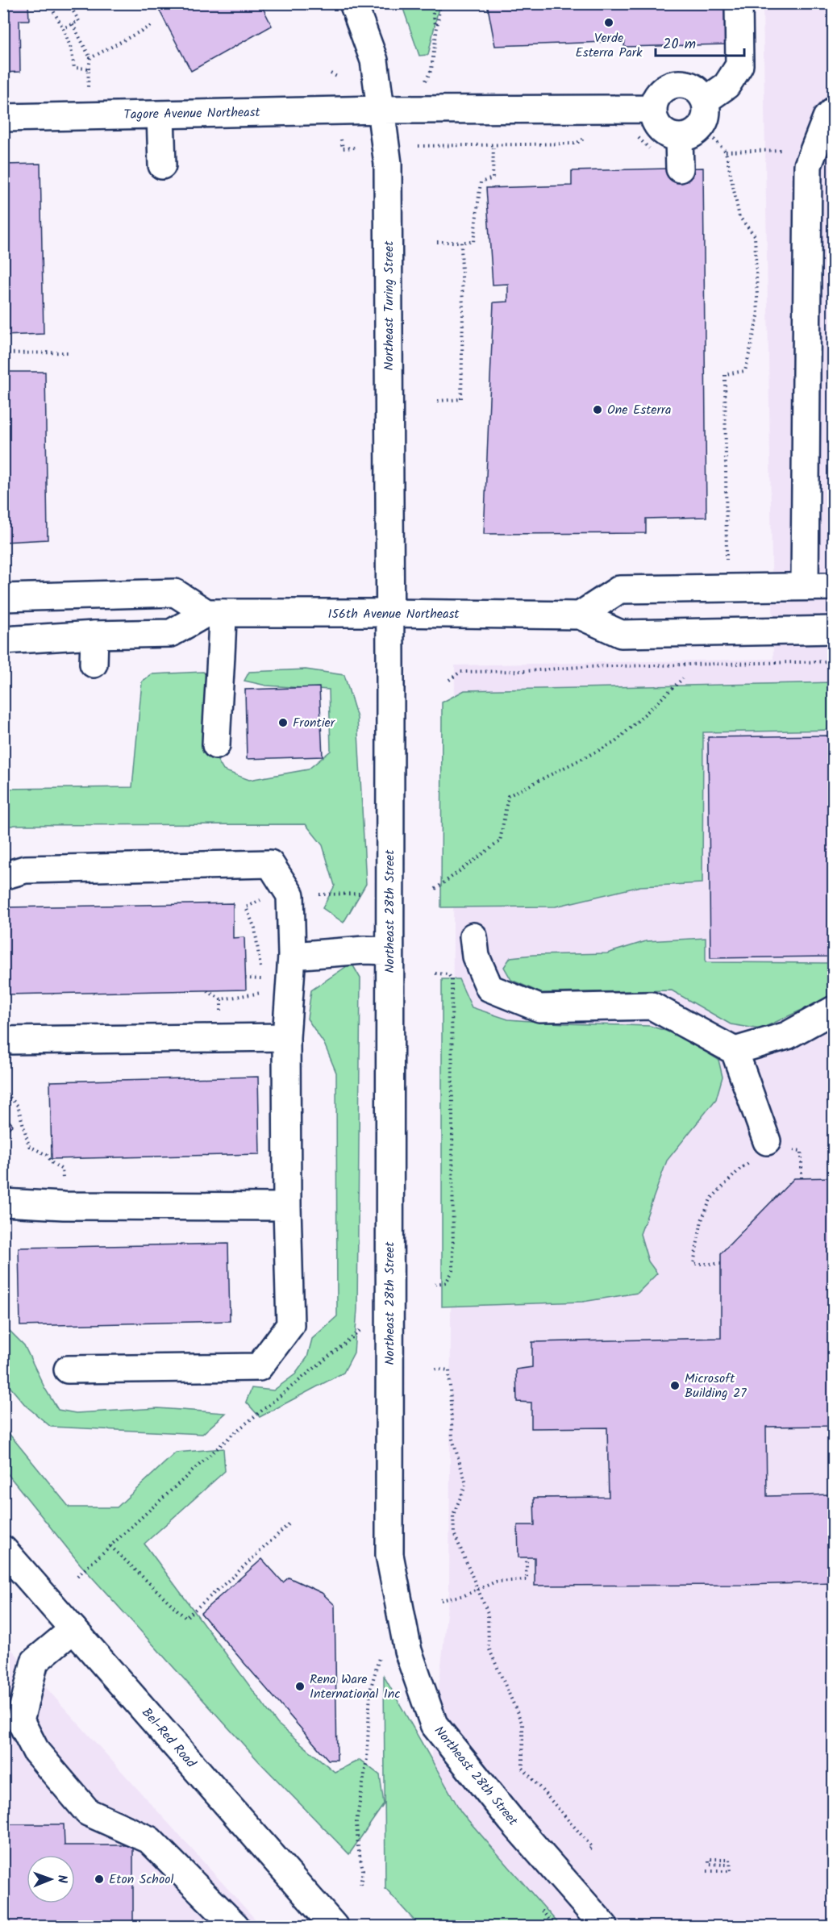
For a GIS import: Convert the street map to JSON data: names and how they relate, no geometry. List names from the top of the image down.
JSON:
{
  "streets": {
    "street": [
      "Tagore Avenue Northeast",
      "Northeast Turing Street",
      "156th Avenue Northeast",
      "Northeast 28th Street",
      "Bel-Red Road"
    ]
  },
  "crossings": [
    ["Tagore Avenue Northeast", "Northeast Turing Street"],
    ["Northeast Turing Street", "156th Avenue Northeast"],
    ["Northeast Turing Street", "Northeast 28th Street"],
    ["156th Avenue Northeast", "Northeast 28th Street"]
  ],
  "places": [
    "Verde Esterra Park",
    "One Esterra",
    "Frontier",
    "Microsoft Building 27",
    "Rena Ware International Inc",
    "Eton School"
  ],
  "scale_bar": "20 m",
  "north": "right"
}
